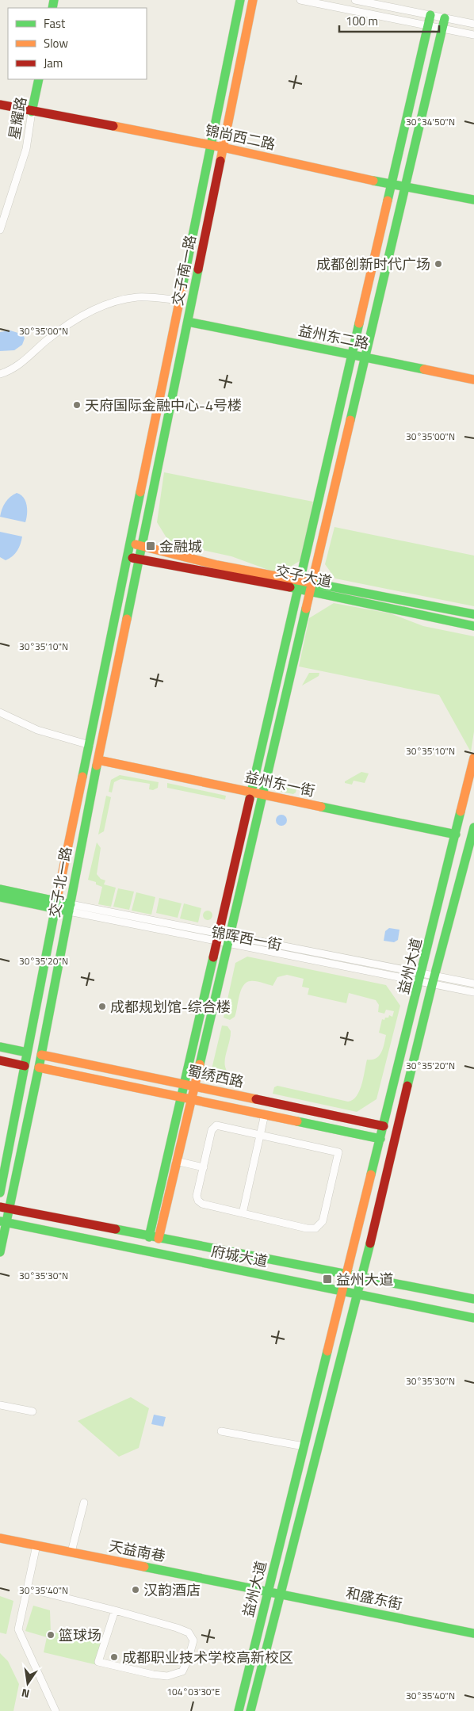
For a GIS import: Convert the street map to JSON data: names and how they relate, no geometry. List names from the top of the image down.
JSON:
{
  "streets": {
    "street": [
      "星耀路",
      "锦尚西二路",
      "交子南一路",
      "益州东二路",
      "交子大道",
      "益州东一街",
      "交子北一路",
      "锦晖西一街",
      "益州大道",
      "蜀绣西路",
      "府城大道",
      "天益南巷",
      "和盛东街"
    ]
  },
  "crossings": [
    ["星耀路", "锦尚西二路"],
    ["锦尚西二路", "交子南一路"],
    ["交子南一路", "益州东二路"],
    ["交子南一路", "交子大道"],
    ["交子南一路", "交子北一路"],
    ["交子大道", "交子北一路"],
    ["益州东一街", "交子北一路"],
    ["益州东一街", "益州大道"],
    ["交子北一路", "锦晖西一街"],
    ["交子北一路", "蜀绣西路"],
    ["交子北一路", "府城大道"],
    ["锦晖西一街", "益州大道"],
    ["益州大道", "蜀绣西路"],
    ["益州大道", "府城大道"],
    ["益州大道", "天益南巷"],
    ["益州大道", "和盛东街"],
    ["天益南巷", "和盛东街"]
  ],
  "places": {
    "other": [
      "成都创新时代广场",
      "天府国际金融中心-4号楼",
      "成都规划馆-综合楼",
      "汉韵酒店",
      "篮球场",
      "成都职业技术学校高新校区"
    ],
    "transit": ["金融城", "益州大道"]
  },
  "legend": ["Fast", "Slow", "Jam"],
  "scale_bar": "100 m",
  "north": "bottom",
  "coordinates": [
    "30°34'50\"N",
    "30°35'00\"N",
    "30°35'10\"N",
    "30°35'20\"N",
    "30°35'30\"N",
    "30°35'40\"N",
    "104°03'30\"E"
  ]
}
